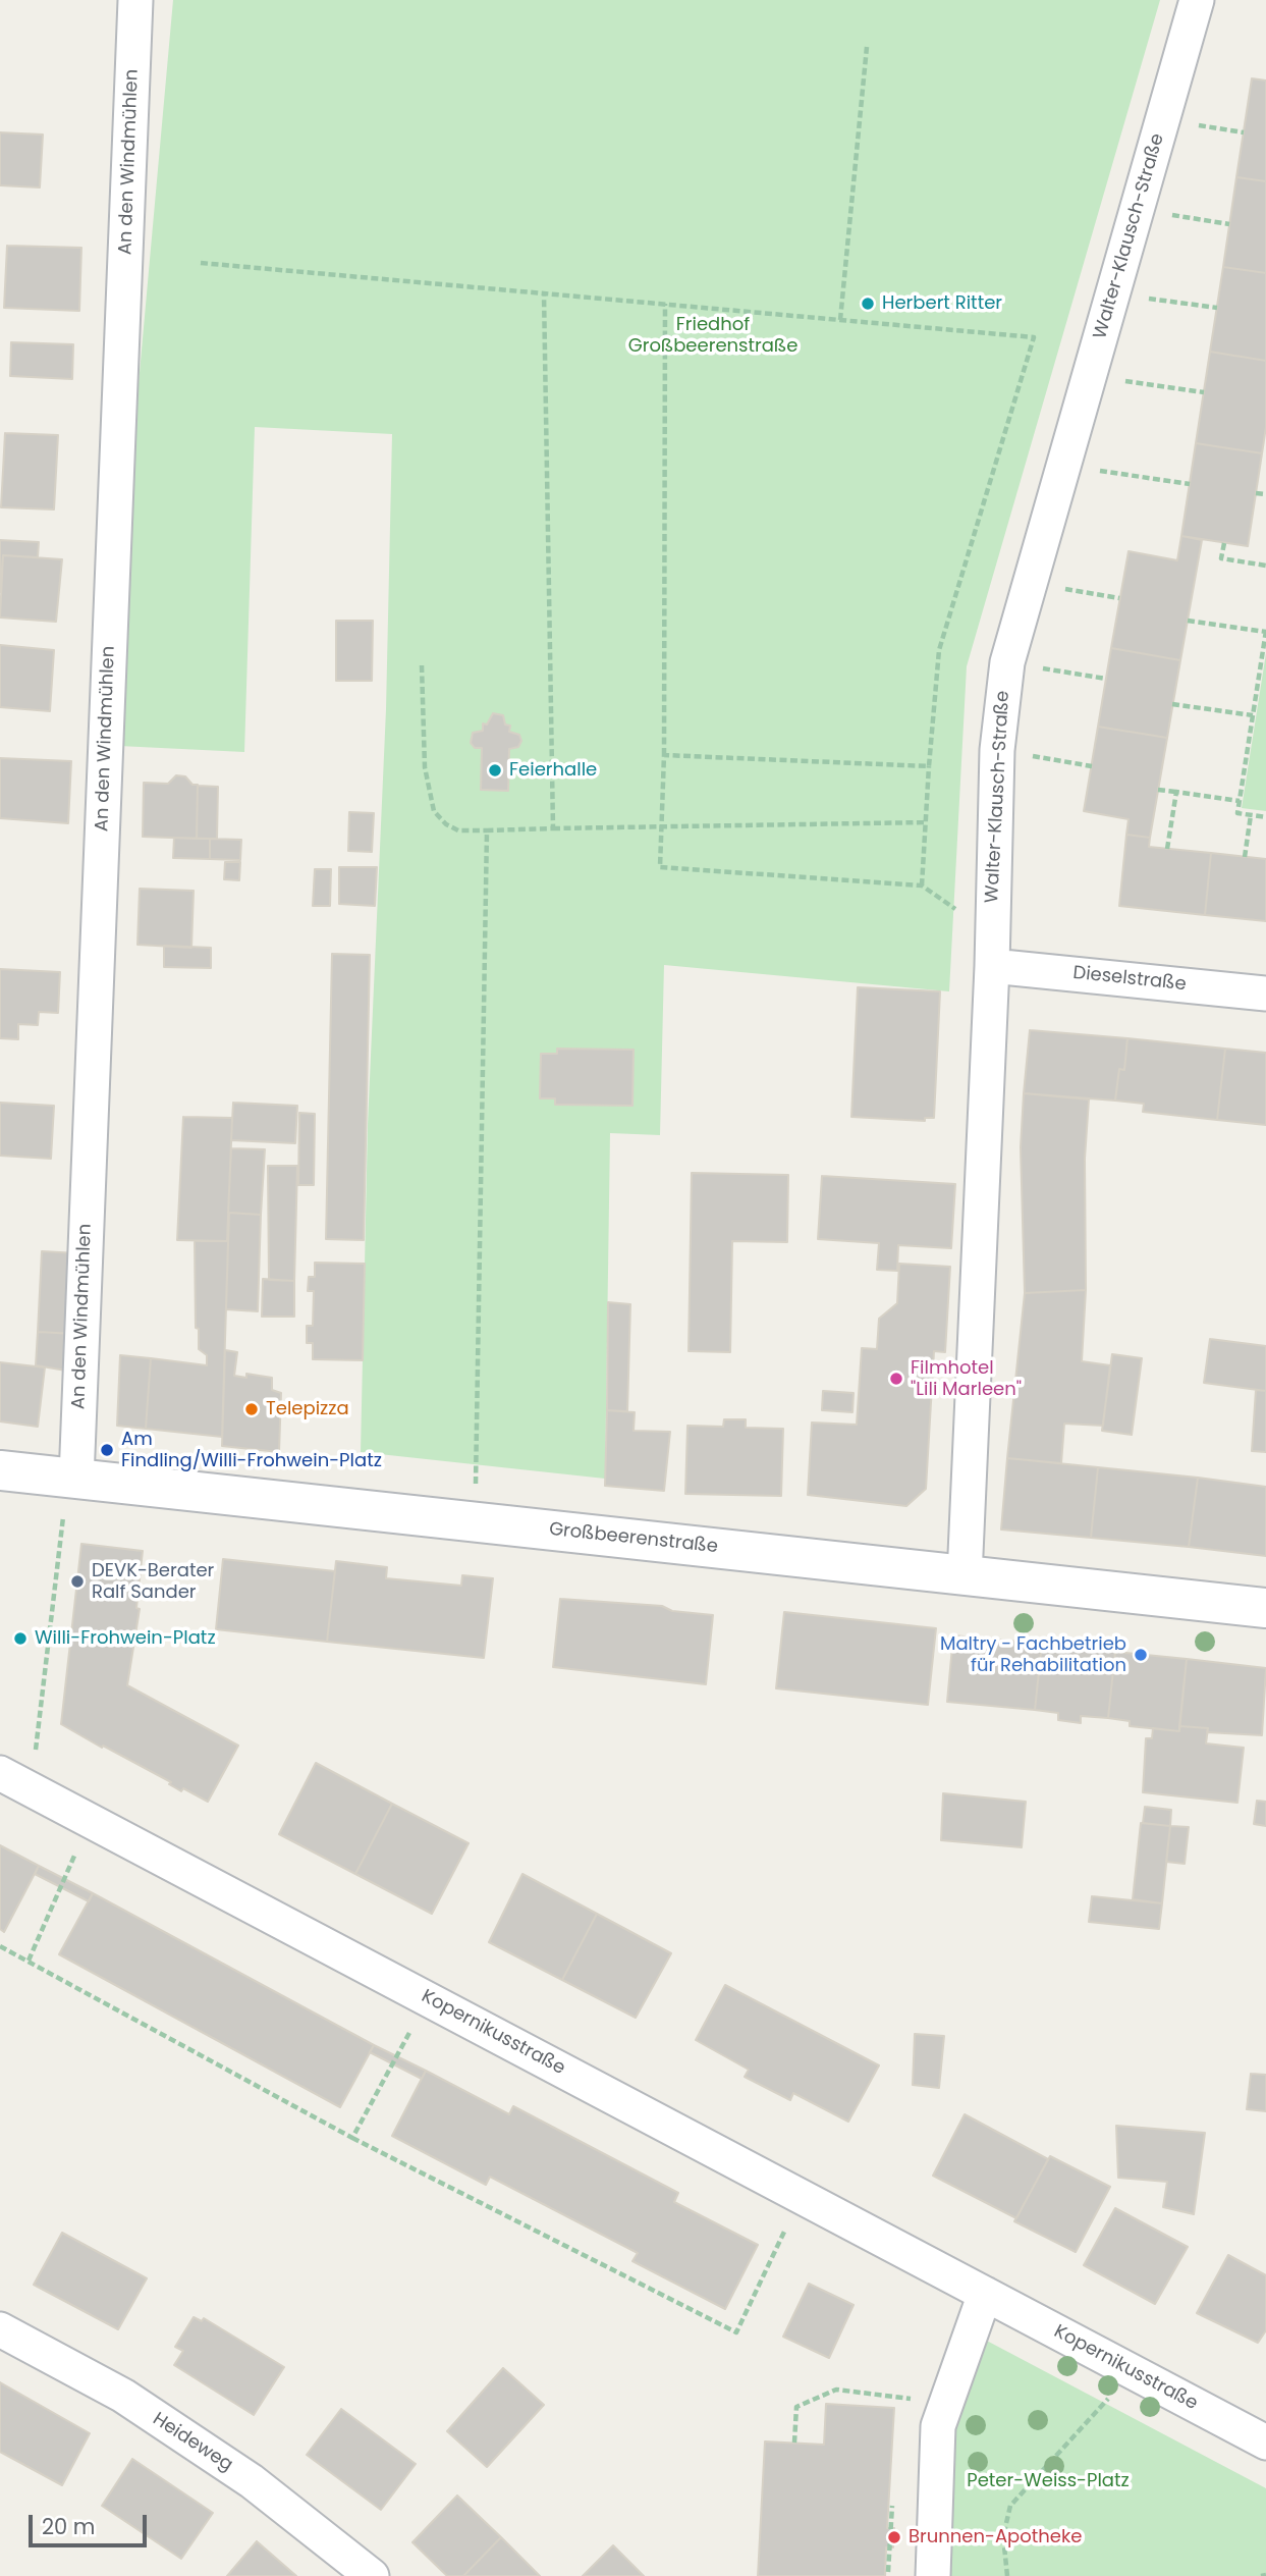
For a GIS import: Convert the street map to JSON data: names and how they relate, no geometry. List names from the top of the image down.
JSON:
{
  "streets": {
    "street": [
      "An den Windmühlen",
      "Walter-Klausch-Straße",
      "Dieselstraße",
      "Großbeerenstraße",
      "Kopernikusstraße",
      "Heideweg"
    ]
  },
  "crossings": [
    ["An den Windmühlen", "Großbeerenstraße"],
    ["Walter-Klausch-Straße", "Dieselstraße"],
    ["Walter-Klausch-Straße", "Großbeerenstraße"]
  ],
  "parks": ["Friedhof Großbeerenstraße", "Peter-Weiss-Platz"],
  "places": [
    "Herbert Ritter",
    "Feierhalle",
    "Filmhotel \"Lili Marleen\"",
    "Telepizza",
    "Am Findling/Willi-Frohwein-Platz",
    "DEVK-Berater Ralf Sander",
    "Willi-Frohwein-Platz",
    "Maltry - Fachbetrieb für Rehabilitation",
    "Brunnen-Apotheke"
  ],
  "scale_bar": "20 m"
}
